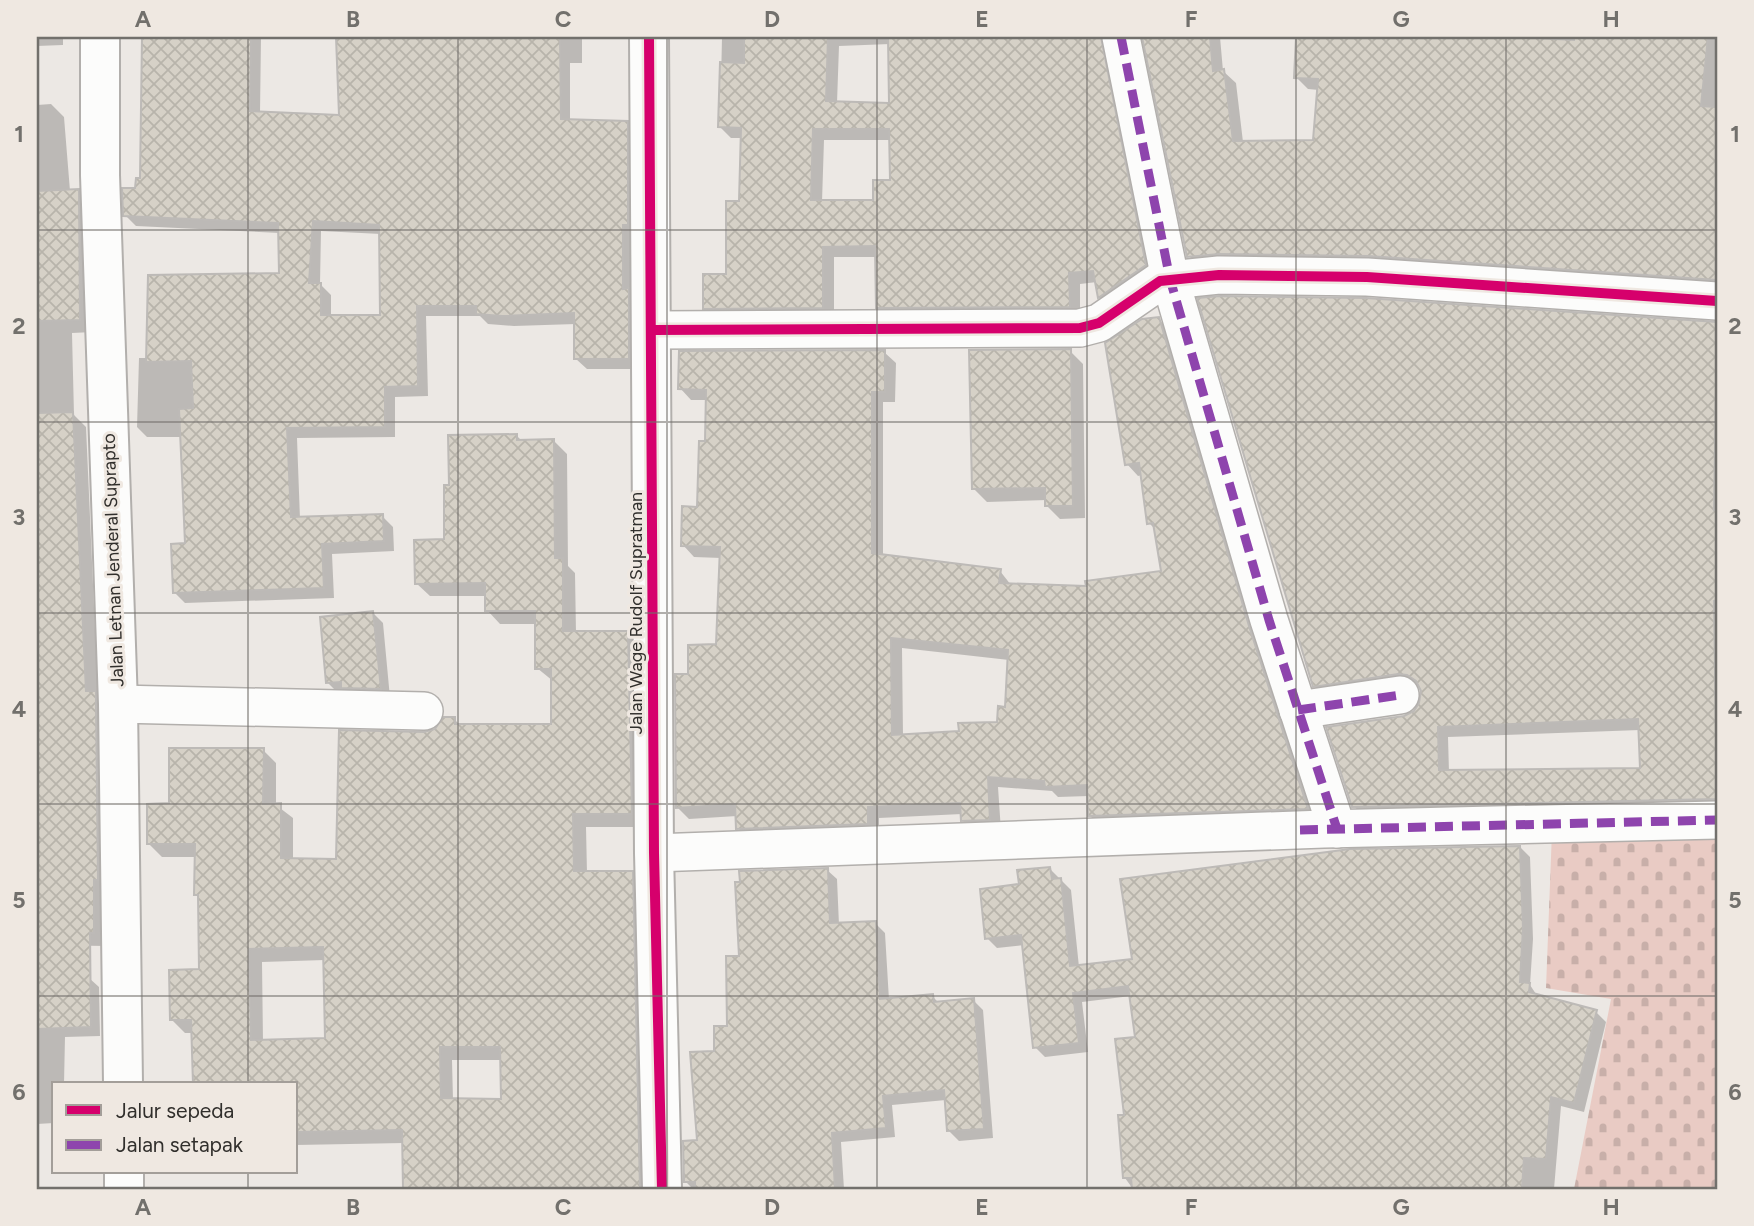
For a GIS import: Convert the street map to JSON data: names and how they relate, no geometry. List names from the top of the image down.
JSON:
{
  "streets": {
    "street": ["Jalan Letnan Jenderal Suprapto", "Jalan Wage Rudolf Supratman"]
  },
  "legend": ["Jalur sepeda", "Jalan setapak"],
  "grid": {
    "columns": [
      "A",
      "B",
      "C",
      "D",
      "E",
      "F",
      "G",
      "H"
    ],
    "rows": [
      "1",
      "2",
      "3",
      "4",
      "5",
      "6"
    ]
  }
}
